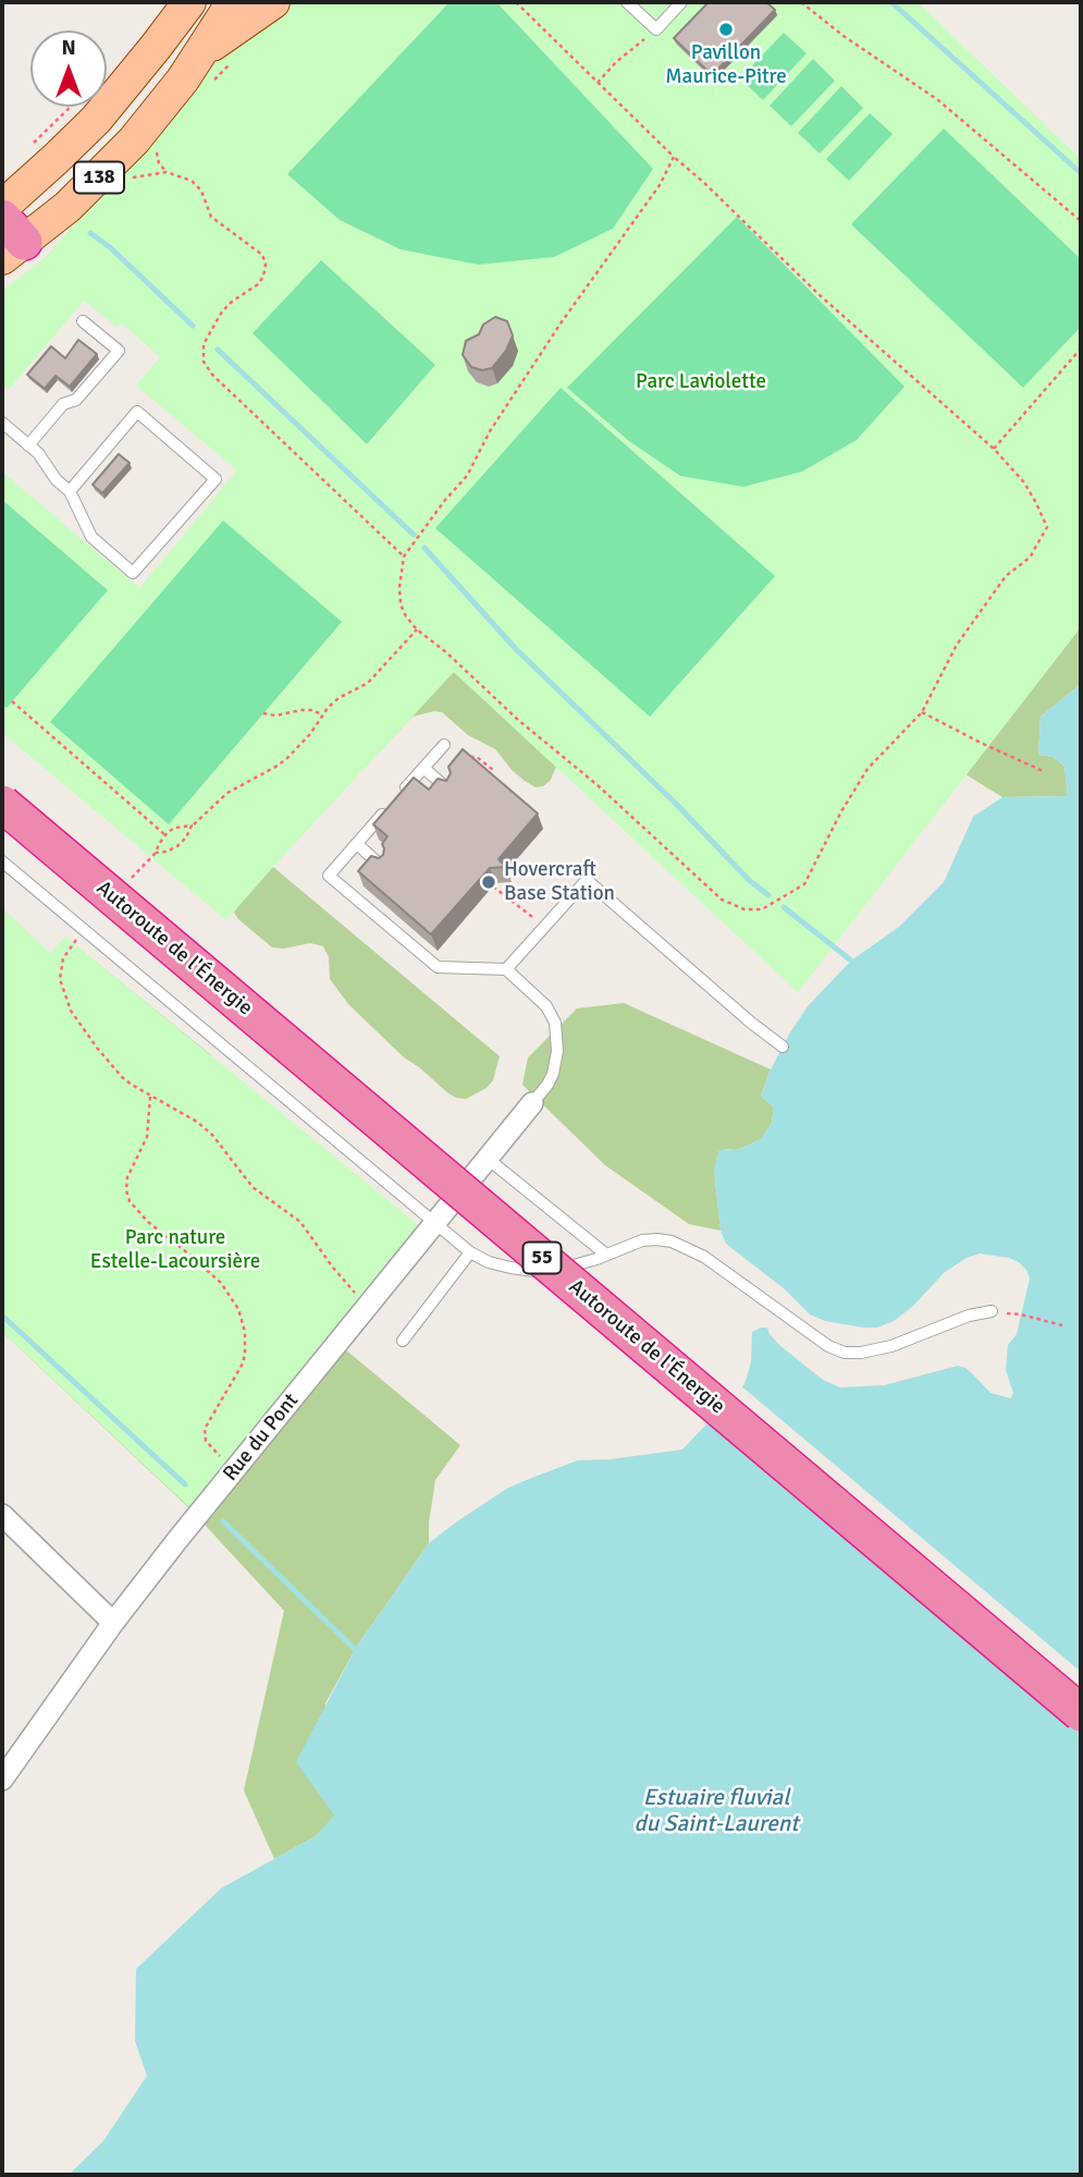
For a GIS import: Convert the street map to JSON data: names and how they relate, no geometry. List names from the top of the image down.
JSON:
{
  "streets": {
    "highway": ["Autoroute de l'Énergie", "55"],
    "main road": ["138"],
    "street": ["Rue du Pont"]
  },
  "water": ["Estuaire fluvial du Saint-Laurent"],
  "parks": ["Parc Laviolette", "Parc nature Estelle-Lacoursière"],
  "places": ["Pavillon Maurice-Pitre", "Hovercraft Base Station"],
  "north": "top"
}
